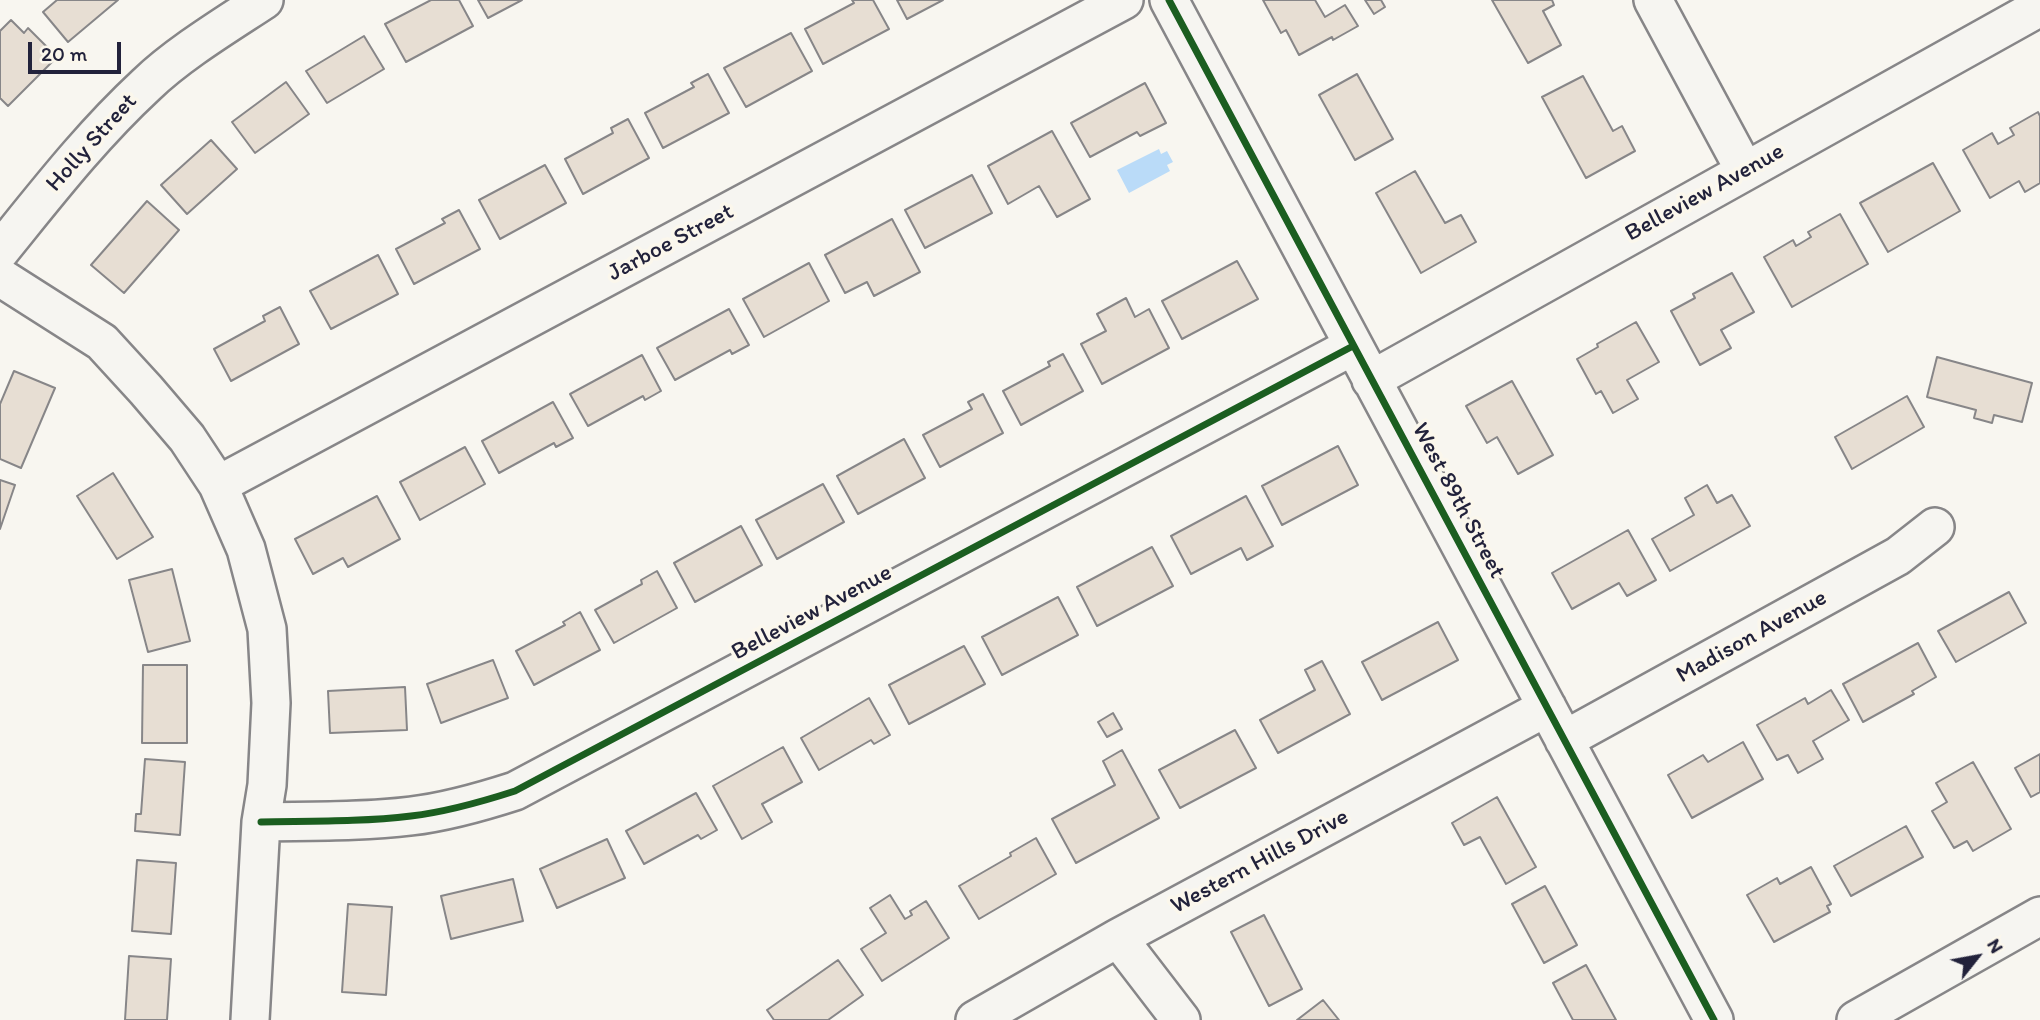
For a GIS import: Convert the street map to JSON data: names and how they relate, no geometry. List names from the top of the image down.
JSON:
{
  "streets": {
    "street": [
      "Holly Street",
      "Belleview Avenue",
      "Jarboe Street",
      "West 89th Street",
      "Madison Avenue",
      "Western Hills Drive"
    ]
  },
  "crossings": [
    ["Belleview Avenue", "West 89th Street"],
    ["West 89th Street", "Madison Avenue"],
    ["West 89th Street", "Western Hills Drive"]
  ],
  "scale_bar": "20 m",
  "north": "top right"
}
